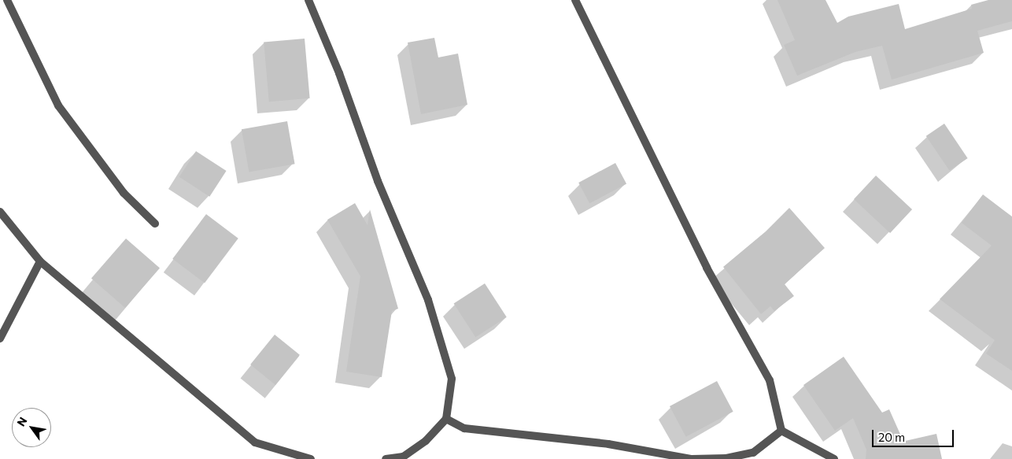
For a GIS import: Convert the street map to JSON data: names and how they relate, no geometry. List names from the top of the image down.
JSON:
{
  "scale_bar": "20 m",
  "north": "top left"
}
